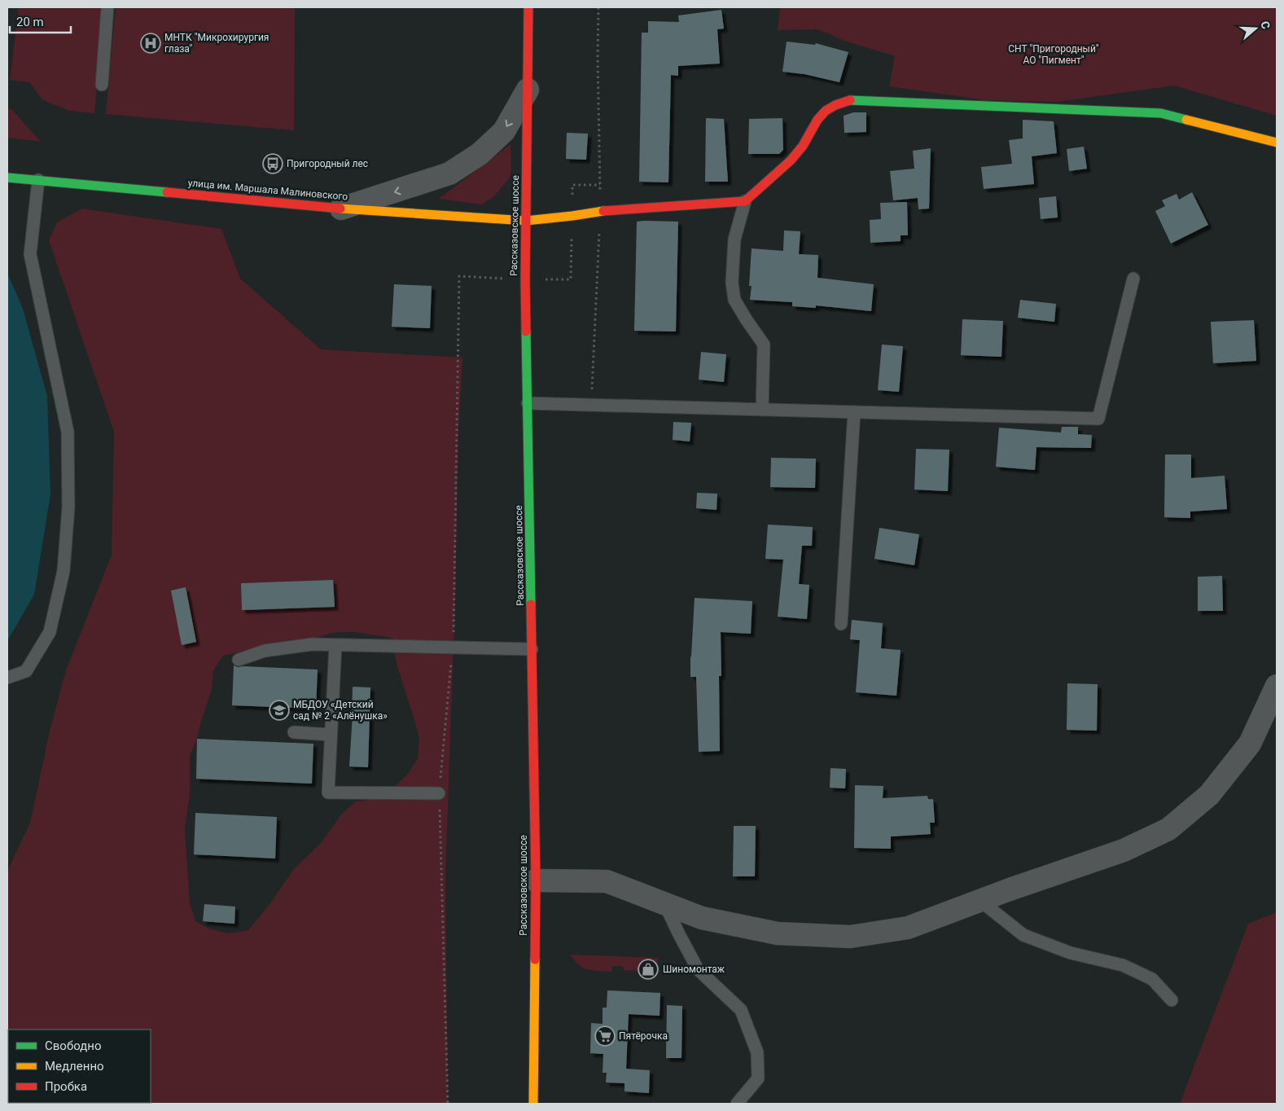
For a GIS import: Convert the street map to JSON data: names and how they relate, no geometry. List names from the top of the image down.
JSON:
{
  "streets": {
    "street": ["улица им. Маршала Малиновского", "Рассказовское шоссе"]
  },
  "crossings": [
    ["улица им. Маршала Малиновского", "Рассказовское шоссе"]
  ],
  "parks": ["СНТ \"Пригородный\" АО \"Пигмент\""],
  "places": {
    "hospital": ["МНТК \"Микрохирургия глаза\""],
    "bus stop": ["Пригородный лес"],
    "school or university": ["МБДОУ «Детский сад № 2 «Алёнушка»"],
    "shop": ["Шиномонтаж"],
    "supermarket": ["Пятёрочка"]
  },
  "legend": ["Свободно", "Медленно", "Пробка"],
  "scale_bar": "20 m",
  "north": "right"
}
